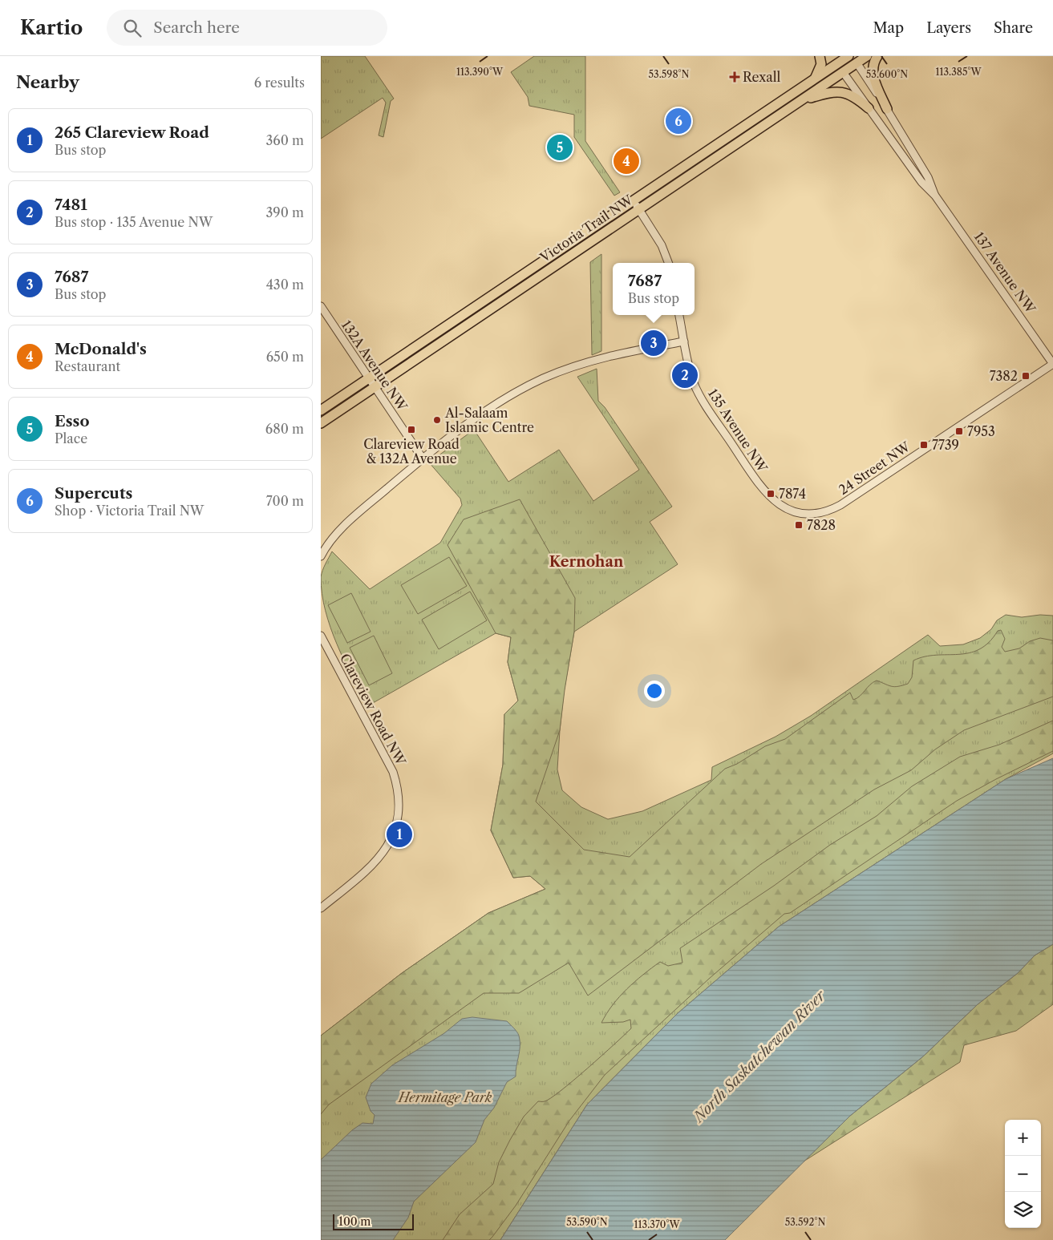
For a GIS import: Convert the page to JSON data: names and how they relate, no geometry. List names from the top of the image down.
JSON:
{
  "streets": {
    "main road": ["Victoria Trail NW", "137 Avenue NW"],
    "street": [
      "132A Avenue NW",
      "135 Avenue NW",
      "24 Street NW",
      "Clareview Road NW"
    ]
  },
  "crossings": [
    ["Victoria Trail NW", "137 Avenue NW"],
    ["Victoria Trail NW", "132A Avenue NW"],
    ["137 Avenue NW", "24 Street NW"],
    ["135 Avenue NW", "24 Street NW"]
  ],
  "districts": ["Kernohan"],
  "water": ["North Saskatchewan River"],
  "parks": ["Hermitage Park"],
  "places": {
    "health": ["Rexall"],
    "transit": [
      "7382",
      "Clareview Road & 132A Avenue",
      "7953",
      "7739",
      "7874",
      "7828"
    ],
    "other": ["Al-Salaam Islamic Centre"]
  },
  "scale_bar": "100 m",
  "page": {
    "header": "Kartio",
    "search": "Search here",
    "nav": ["Map", "Layers", "Share"],
    "heading": ["Nearby", "6 results"],
    "pins": [
      "6",
      "5",
      "4",
      "3",
      "2",
      "1"
    ],
    "list": [
      {
        "mark": "1",
        "name": "265 Clareview Road",
        "note": "Bus stop",
        "value": "360 m"
      },
      {
        "mark": "2",
        "name": "7481",
        "note": "Bus stop · 135 Avenue NW",
        "value": "390 m"
      },
      {
        "mark": "3",
        "name": "7687",
        "note": "Bus stop",
        "value": "430 m"
      },
      {
        "mark": "4",
        "name": "McDonald's",
        "note": "Restaurant",
        "value": "650 m"
      },
      {
        "mark": "5",
        "name": "Esso",
        "note": "Place",
        "value": "680 m"
      },
      {
        "mark": "6",
        "name": "Supercuts",
        "note": "Shop · Victoria Trail NW",
        "value": "700 m"
      }
    ],
    "popup": ["7687", "Bus stop"],
    "map_buttons": ["+", "−"],
    "scale": "100 m"
  },
  "coordinates": [
    "113.390°W",
    "113.385°W",
    "53.598°N",
    "53.600°N",
    "53.590°N",
    "53.592°N",
    "113.370°W"
  ]
}
